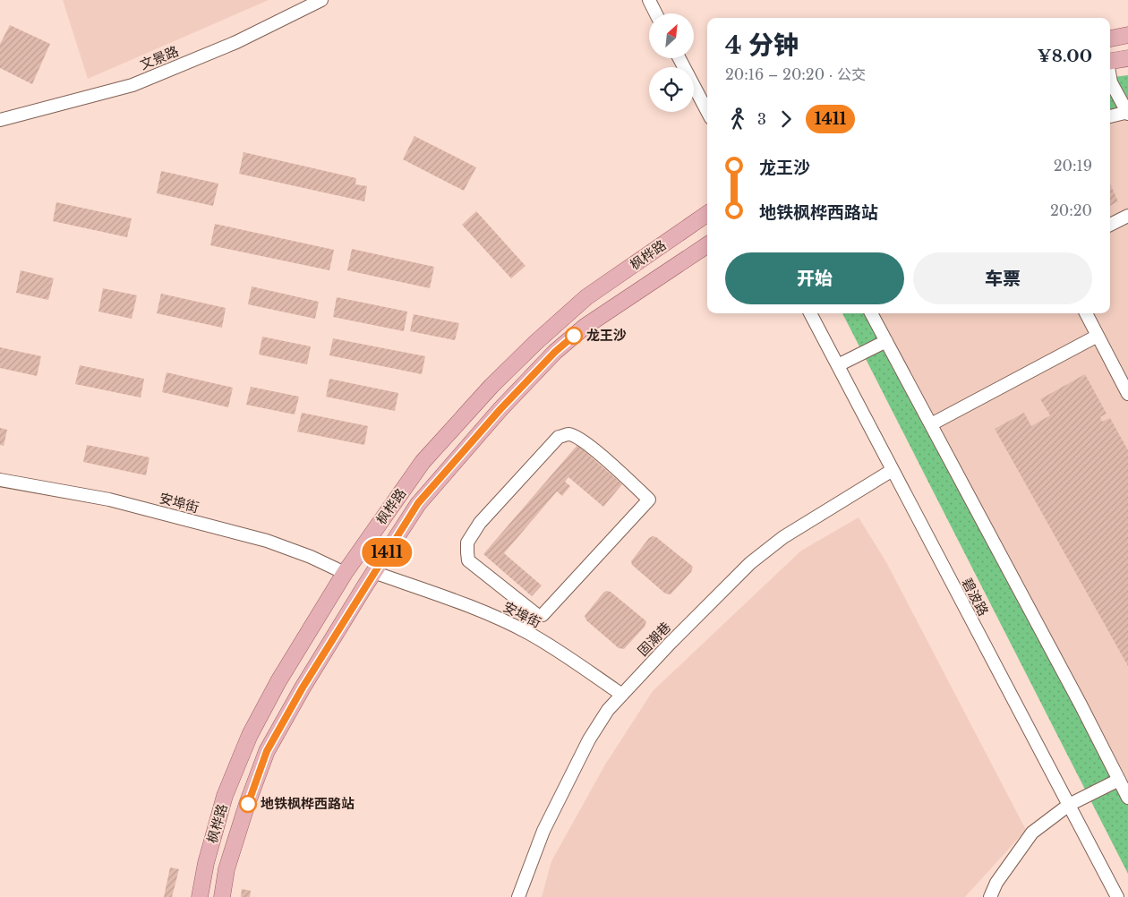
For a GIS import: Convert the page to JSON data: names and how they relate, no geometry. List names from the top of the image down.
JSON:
{
  "streets": {
    "main road": ["枫桦路"],
    "street": [
      "文景路",
      "安埠街",
      "碧波路",
      "固潮巷"
    ]
  },
  "crossings": [
    ["枫桦路", "安埠街"],
    ["安埠街", "固潮巷"],
    ["碧波路", "固潮巷"]
  ],
  "places": ["龙王沙", "地铁枫桦西路站"],
  "lines": ["bus line 1411"],
  "north": "top right",
  "page": {
    "on_map": "1411",
    "heading": ["4 分钟", "20:16 – 20:20 · 公交", "¥8.00"],
    "legs": ["3", "1411"],
    "list": [
      {
        "name": "龙王沙",
        "value": "20:19"
      },
      {
        "name": "地铁枫桦西路站",
        "value": "20:20"
      }
    ],
    "buttons": ["开始", "车票"]
  }
}
